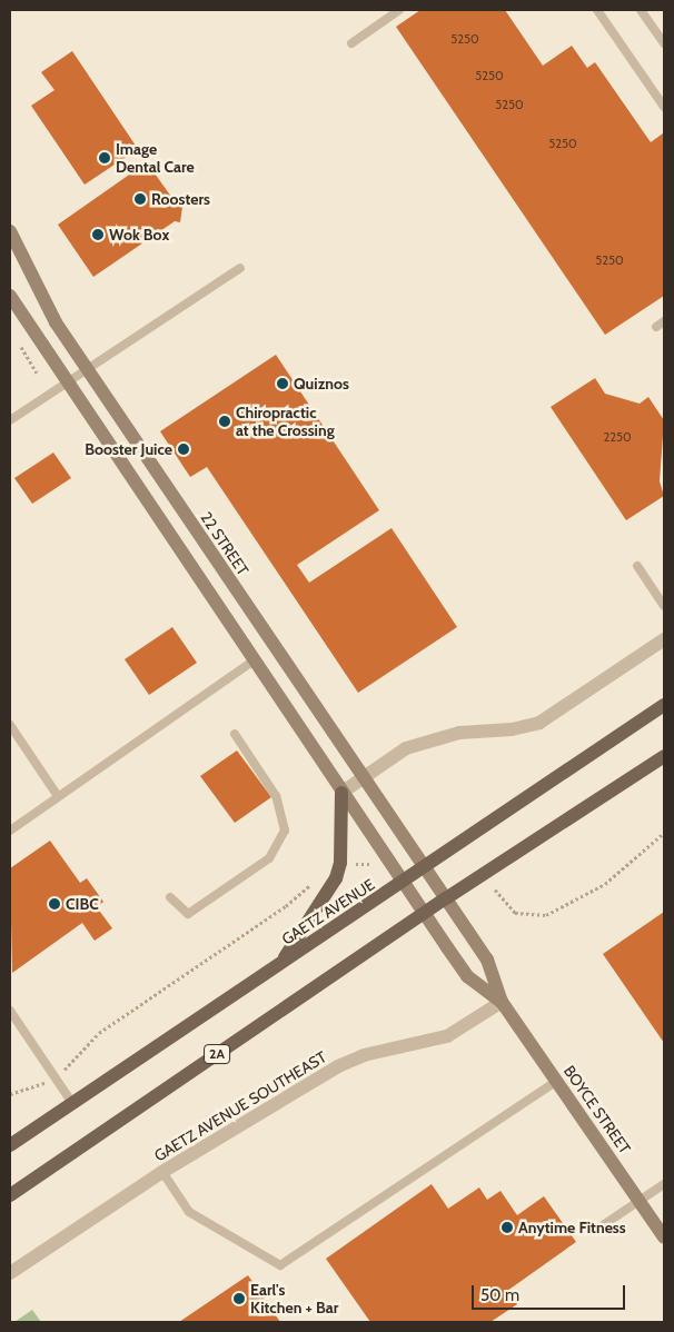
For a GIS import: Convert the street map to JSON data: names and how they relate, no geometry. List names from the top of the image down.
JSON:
{
  "streets": {
    "main road": ["GAETZ AVENUE", "2A"],
    "street": ["22 STREET", "GAETZ AVENUE SOUTHEAST", "BOYCE STREET"]
  },
  "crossings": [
    ["22 STREET", "GAETZ AVENUE"],
    ["22 STREET", "BOYCE STREET"],
    ["GAETZ AVENUE", "BOYCE STREET"],
    ["2A", "BOYCE STREET"],
    ["GAETZ AVENUE SOUTHEAST", "BOYCE STREET"]
  ],
  "places": [
    "Image Dental Care",
    "Roosters",
    "Wok Box",
    "Quiznos",
    "Chiropractic at the Crossing",
    "Booster Juice",
    "CIBC",
    "Anytime Fitness",
    "Earl's Kitchen + Bar"
  ],
  "house_numbers": [
    "5250",
    "5250",
    "5250",
    "5250",
    "5250",
    "2250"
  ],
  "scale_bar": "50 m"
}
